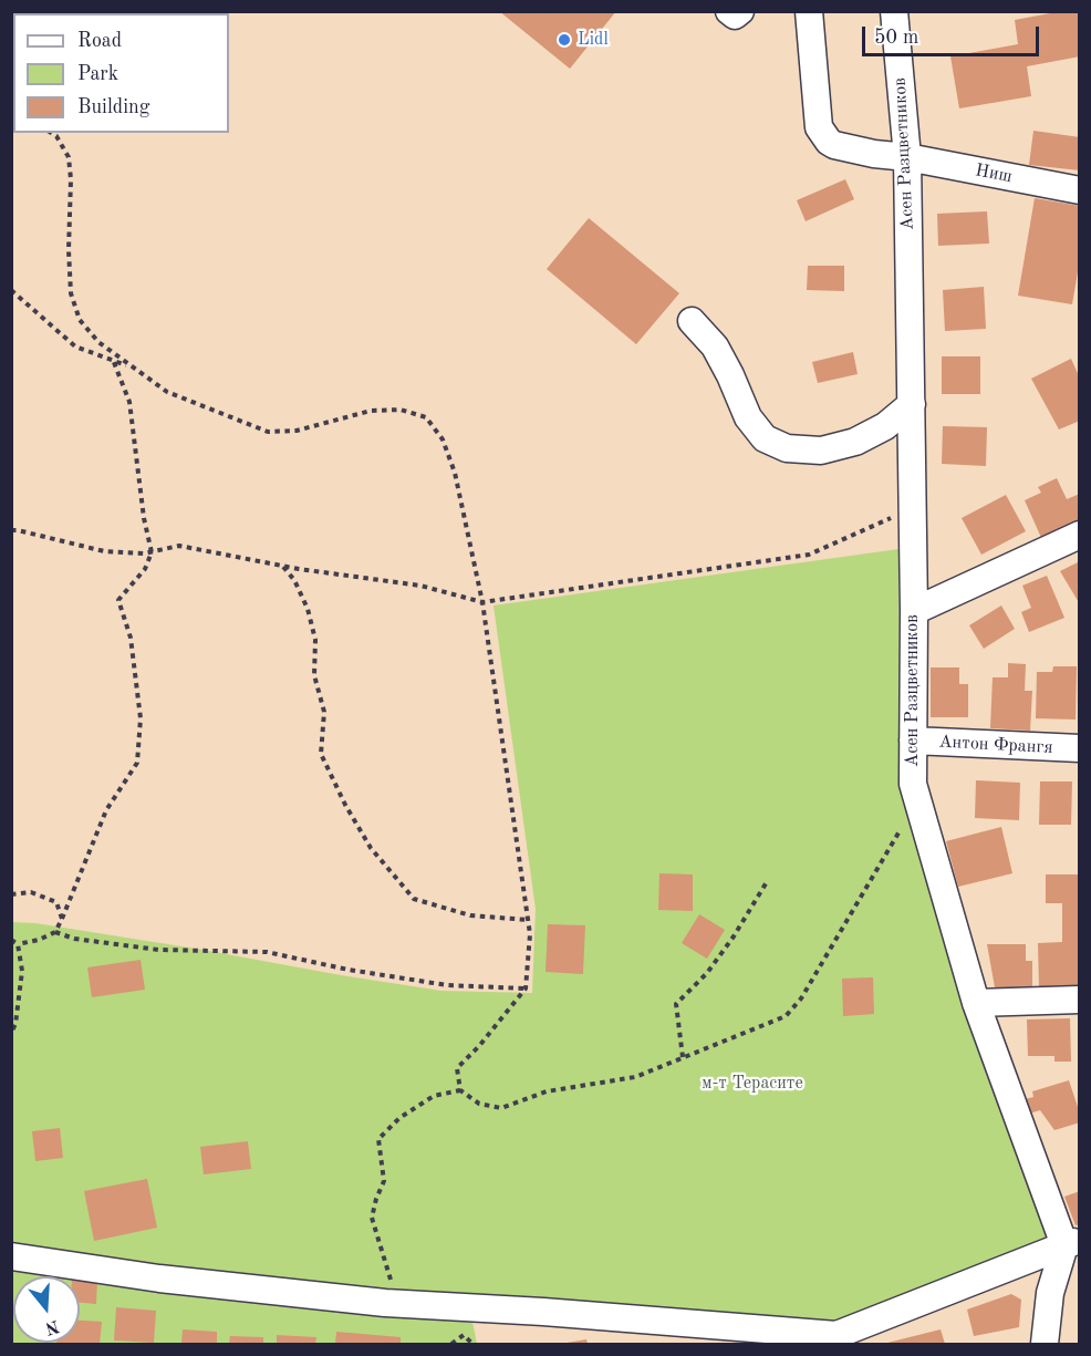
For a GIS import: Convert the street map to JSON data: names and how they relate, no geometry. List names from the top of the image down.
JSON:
{
  "streets": {
    "street": ["Асен Разцветников", "Ниш", "Антон Франгя"]
  },
  "crossings": [
    ["Асен Разцветников", "Ниш"],
    ["Асен Разцветников", "Антон Франгя"]
  ],
  "parks": ["м-т Терасите"],
  "places": ["Lidl"],
  "legend": ["Road", "Park", "Building"],
  "scale_bar": "50 m",
  "north": "bottom"
}
